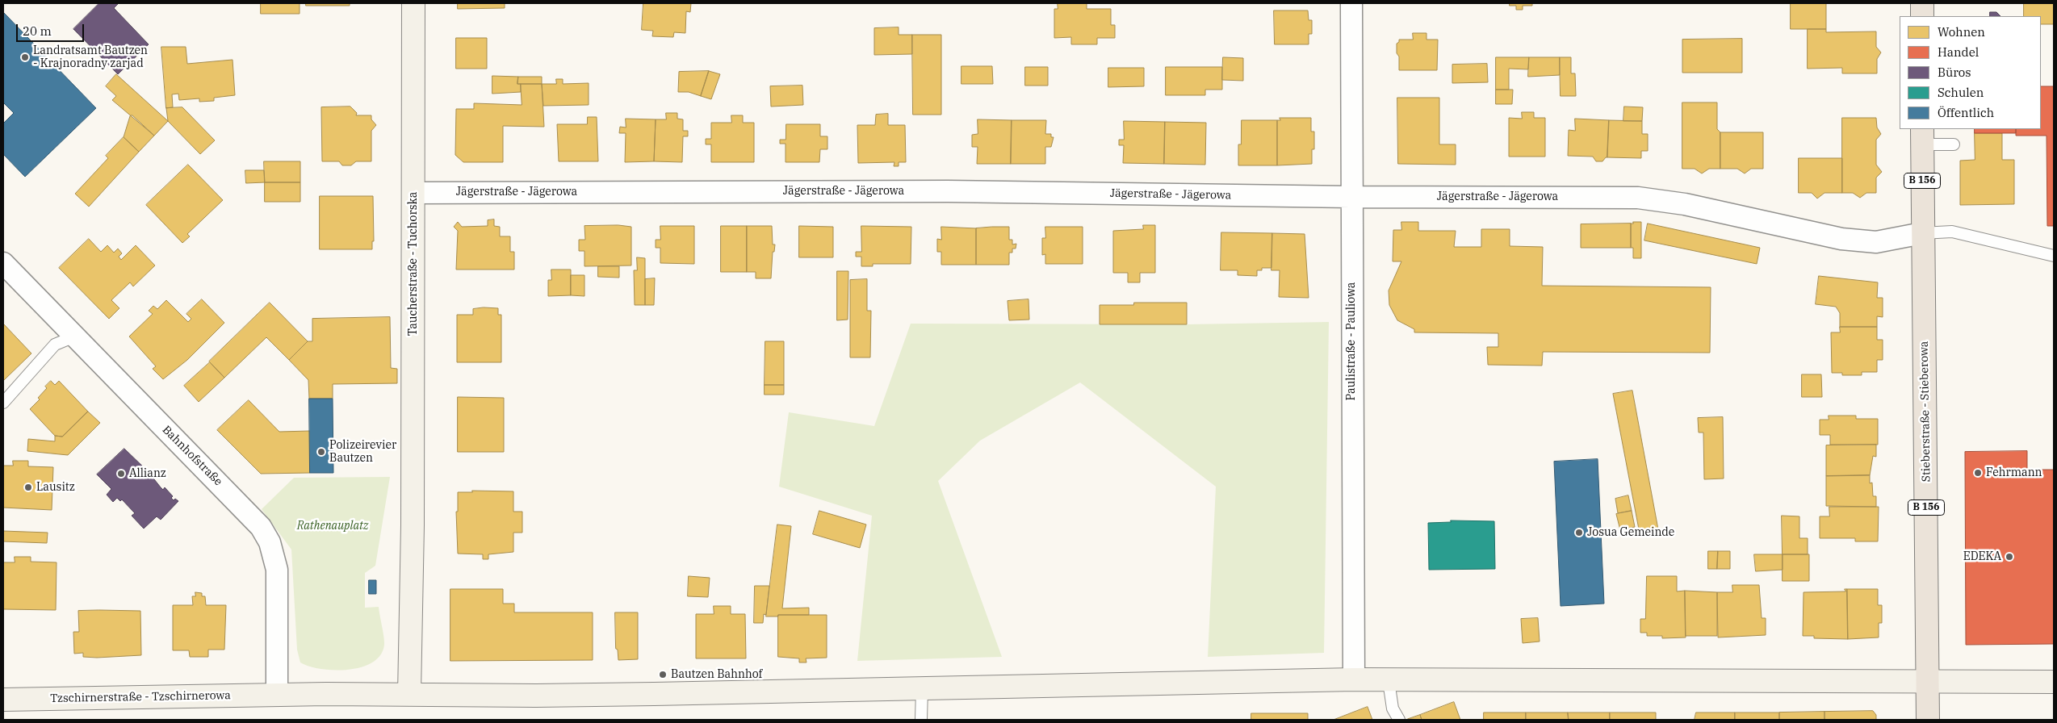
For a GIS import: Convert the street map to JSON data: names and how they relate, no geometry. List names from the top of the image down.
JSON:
{
  "streets": {
    "main road": ["B 156", "Stieberstraße - Stieberowa"],
    "street": [
      "Jägerstraße - Jägerowa",
      "Taucherstraße - Tuchorska",
      "Paulistraße - Pauliowa",
      "Bahnhofstraße",
      "Tzschirnerstraße - Tzschirnerowa"
    ]
  },
  "crossings": [
    ["Jägerstraße - Jägerowa", "Taucherstraße - Tuchorska"],
    ["Jägerstraße - Jägerowa", "Paulistraße - Pauliowa"],
    ["Jägerstraße - Jägerowa", "Stieberstraße - Stieberowa"],
    ["Taucherstraße - Tuchorska", "Tzschirnerstraße - Tzschirnerowa"],
    ["Paulistraße - Pauliowa", "Tzschirnerstraße - Tzschirnerowa"],
    ["Stieberstraße - Stieberowa", "Tzschirnerstraße - Tzschirnerowa"],
    ["Bahnhofstraße", "Tzschirnerstraße - Tzschirnerowa"]
  ],
  "parks": ["Rathenauplatz"],
  "places": [
    "Landratsamt Bautzen - Krajnoradny zarjad",
    "Polizeirevier Bautzen",
    "Fehrmann",
    "Allianz",
    "Lausitz",
    "Josua Gemeinde",
    "EDEKA",
    "Bautzen Bahnhof"
  ],
  "legend": [
    "Wohnen",
    "Handel",
    "Büros",
    "Schulen",
    "Öffentlich"
  ],
  "scale_bar": "20 m"
}
